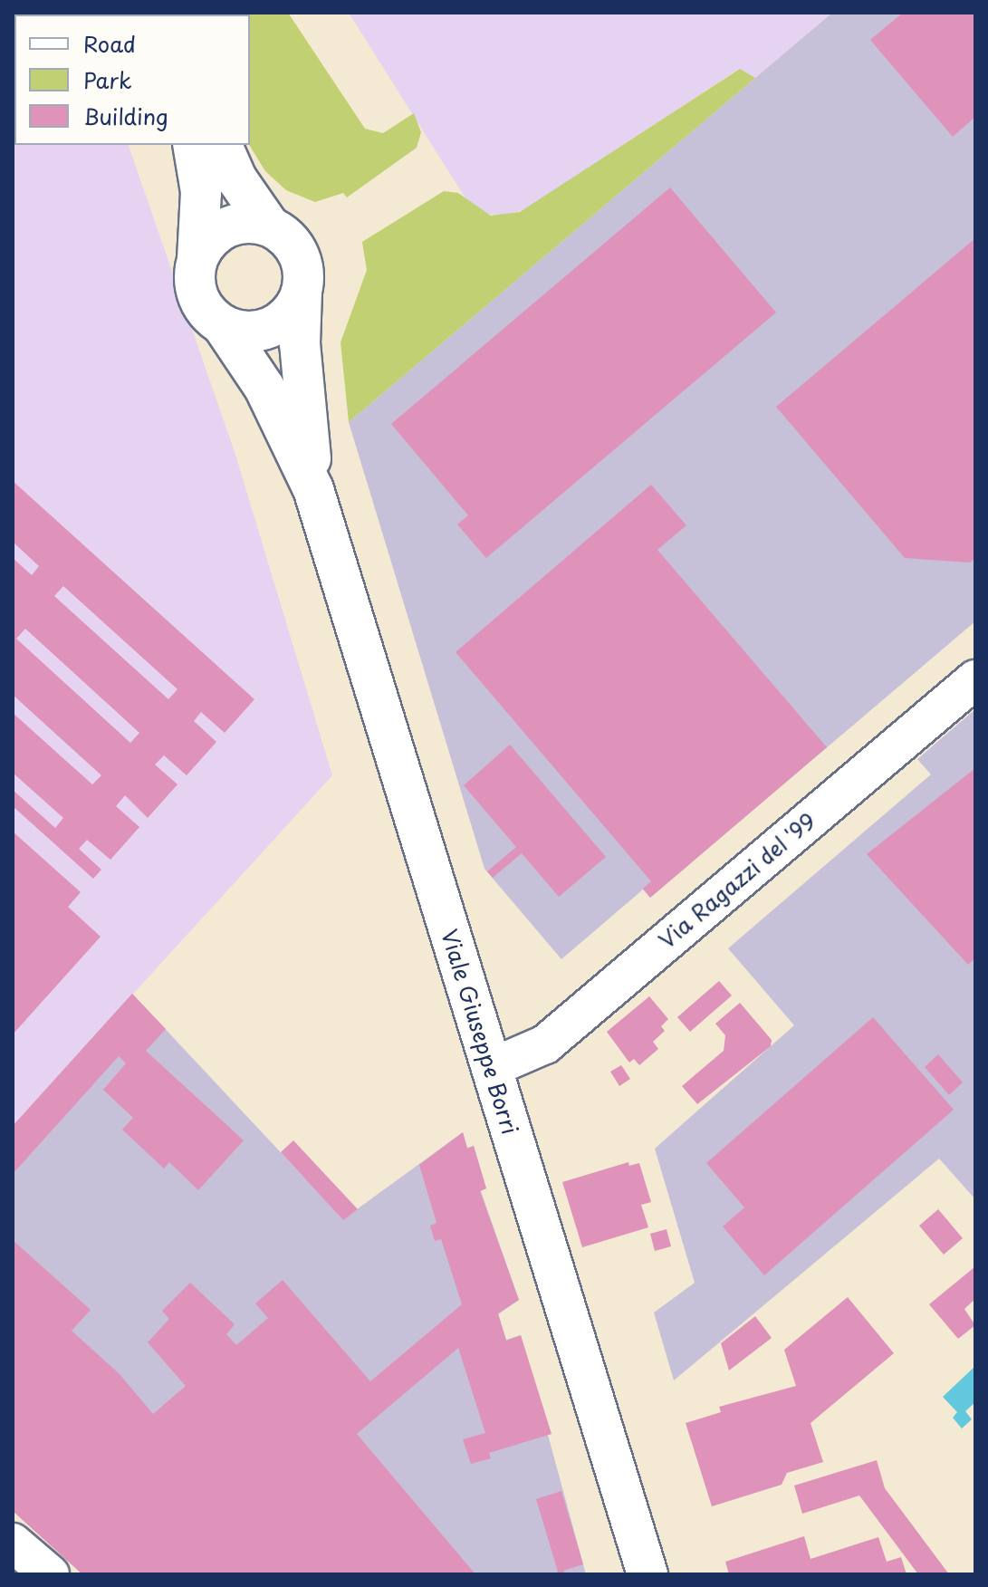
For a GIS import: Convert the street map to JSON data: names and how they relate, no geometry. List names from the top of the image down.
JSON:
{
  "streets": {
    "main road": ["Viale Giuseppe Borri"],
    "street": ["Via Ragazzi del '99"]
  },
  "crossings": [
    ["Via Ragazzi del '99", "Viale Giuseppe Borri"]
  ],
  "legend": ["Road", "Park", "Building"]
}
